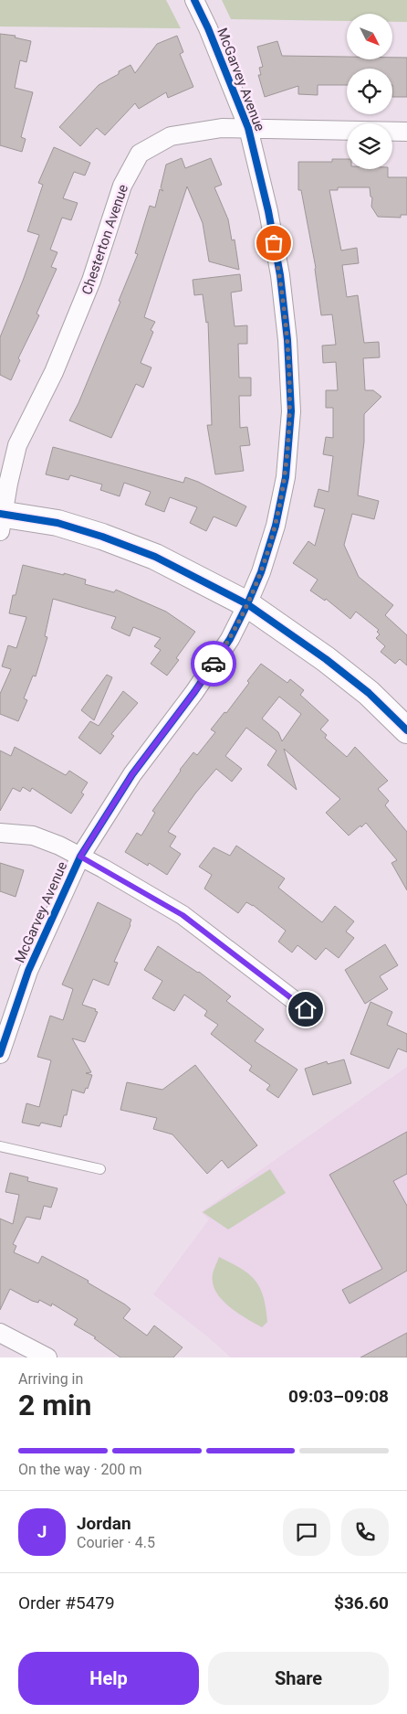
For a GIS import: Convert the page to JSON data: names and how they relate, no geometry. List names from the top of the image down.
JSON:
{
  "streets": {
    "street": ["McGarvey Avenue", "Chesterton Avenue"]
  },
  "crossings": [
    ["McGarvey Avenue", "Chesterton Avenue"]
  ],
  "north": "bottom right",
  "page": {
    "heading": ["2 min", "Arriving in", "09:03–09:08"],
    "panel": [
      "Jordan",
      "Courier · 4.5",
      "Order #5479",
      "$36.60"
    ],
    "bar": "On the way · 200 m",
    "round": "J",
    "buttons": ["Help", "Share"]
  }
}
